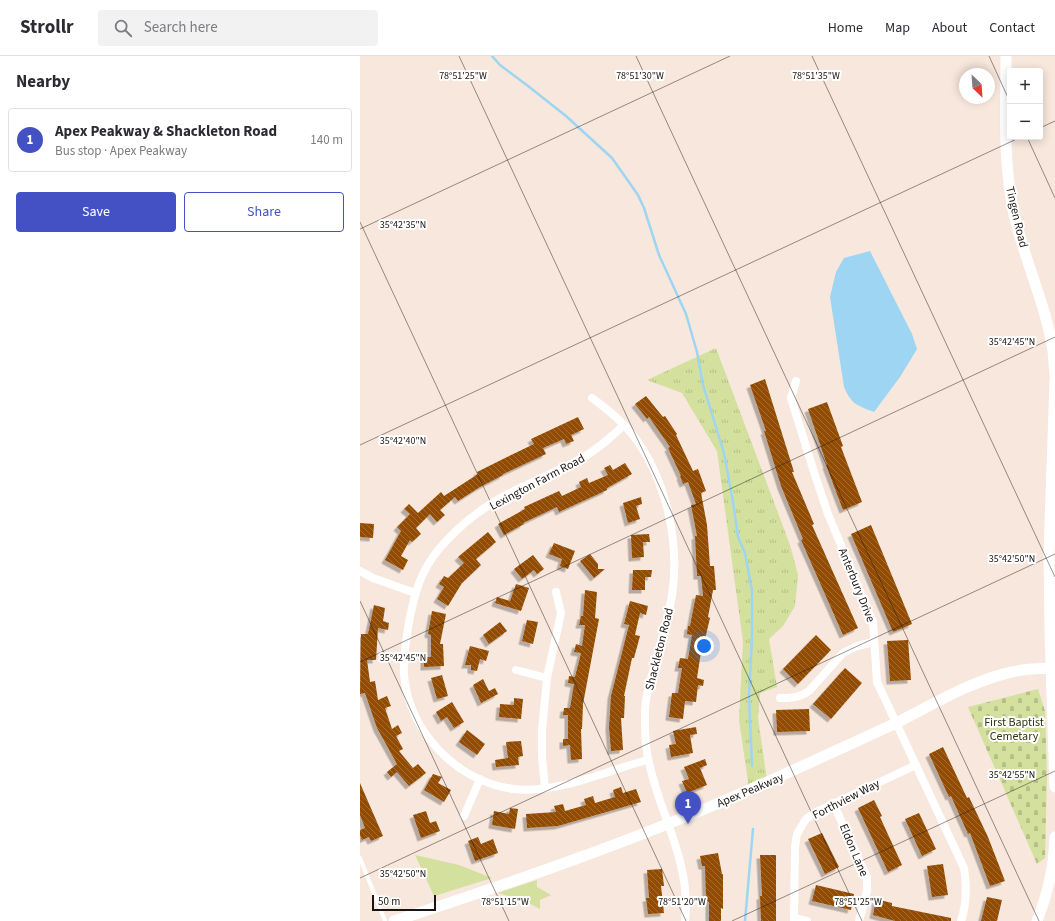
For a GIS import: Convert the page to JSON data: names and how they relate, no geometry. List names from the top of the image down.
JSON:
{
  "streets": {
    "street": [
      "Tingen Road",
      "Lexington Farm Road",
      "Anterbury Drive",
      "Shackleton Road",
      "Apex Peakway",
      "Forthview Way",
      "Eldon Lane"
    ]
  },
  "crossings": [
    ["Lexington Farm Road", "Shackleton Road"],
    ["Anterbury Drive", "Apex Peakway"],
    ["Anterbury Drive", "Forthview Way"],
    ["Shackleton Road", "Apex Peakway"],
    ["Forthview Way", "Eldon Lane"]
  ],
  "parks": ["First Baptist Cemetary"],
  "scale_bar": "50 m",
  "north": "bottom right",
  "page": {
    "header": "Strollr",
    "search": "Search here",
    "nav": [
      "Home",
      "Map",
      "About",
      "Contact"
    ],
    "heading": "Nearby",
    "map_buttons": ["+", "−"],
    "list": [
      {
        "mark": "1",
        "name": "Apex Peakway & Shackleton Road",
        "note": "Bus stop · Apex Peakway",
        "value": "140 m"
      }
    ],
    "buttons": ["Save", "Share"],
    "pins": "1",
    "scale": "50 m"
  },
  "coordinates": [
    "78°51'25\"W",
    "78°51'30\"W",
    "78°51'35\"W",
    "35°42'35\"N",
    "35°42'45\"N",
    "35°42'40\"N",
    "35°42'50\"N",
    "35°42'55\"N",
    "78°51'15\"W",
    "78°51'20\"W"
  ]
}
